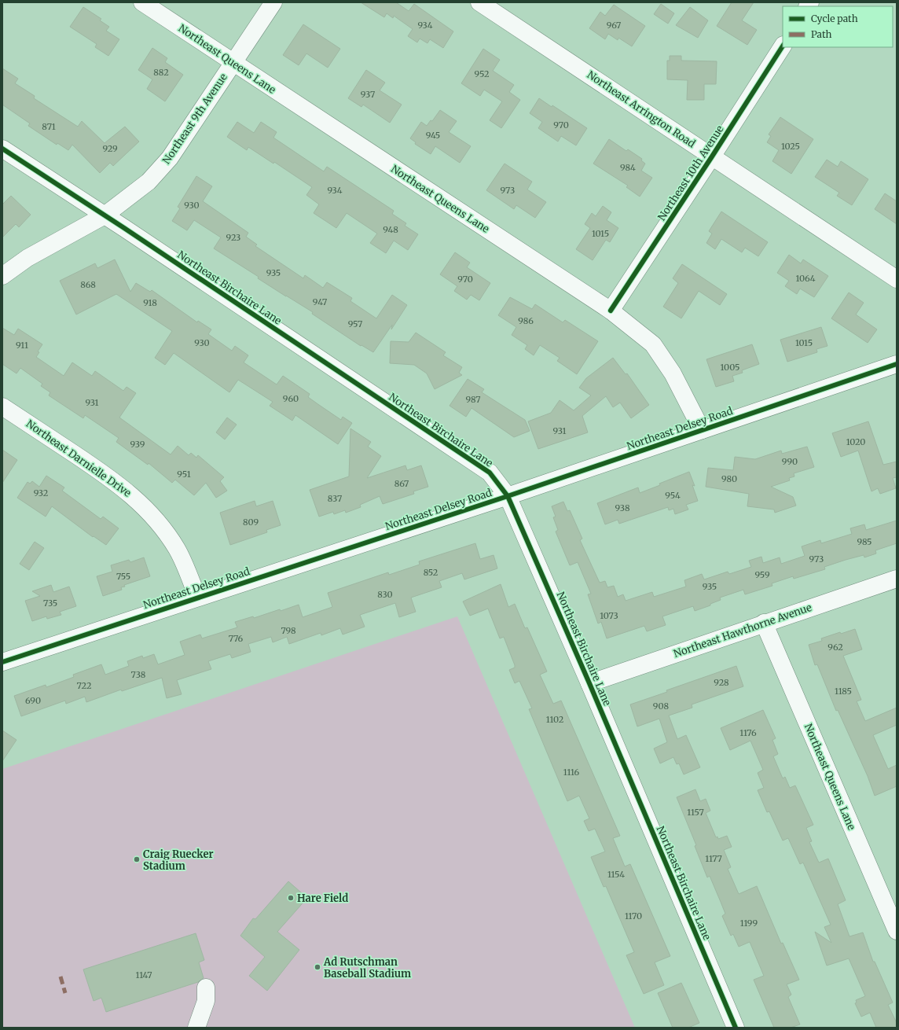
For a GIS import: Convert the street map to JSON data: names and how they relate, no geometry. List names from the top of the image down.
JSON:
{
  "streets": {
    "street": [
      "Northeast Queens Lane",
      "Northeast Arrington Road",
      "Northeast 9th Avenue",
      "Northeast 10th Avenue",
      "Northeast Birchaire Lane",
      "Northeast Delsey Road",
      "Northeast Darnielle Drive",
      "Northeast Hawthorne Avenue"
    ]
  },
  "crossings": [
    ["Northeast Queens Lane", "Northeast 9th Avenue"],
    ["Northeast Queens Lane", "Northeast 10th Avenue"],
    ["Northeast Queens Lane", "Northeast Delsey Road"],
    ["Northeast Queens Lane", "Northeast Hawthorne Avenue"],
    ["Northeast Arrington Road", "Northeast 10th Avenue"],
    ["Northeast 9th Avenue", "Northeast Birchaire Lane"],
    ["Northeast Birchaire Lane", "Northeast Delsey Road"],
    ["Northeast Birchaire Lane", "Northeast Hawthorne Avenue"],
    ["Northeast Delsey Road", "Northeast Darnielle Drive"]
  ],
  "places": ["Craig Ruecker Stadium", "Hare Field", "Ad Rutschman Baseball Stadium"],
  "house_numbers": [
    "934",
    "967",
    "882",
    "952",
    "937",
    "970",
    "871",
    "945",
    "1025",
    "929",
    "984",
    "934",
    "973",
    "930",
    "948",
    "1015",
    "923",
    "935",
    "1064",
    "970",
    "868",
    "947",
    "918",
    "986",
    "957",
    "930",
    "1015",
    "911",
    "1005",
    "960",
    "987",
    "931",
    "931",
    "1020",
    "939",
    "990",
    "951",
    "980",
    "867",
    "932",
    "954",
    "837",
    "938",
    "809",
    "985",
    "973",
    "852",
    "959",
    "755",
    "935",
    "830",
    "735",
    "1073",
    "798",
    "776",
    "962",
    "738",
    "928",
    "722",
    "1185",
    "690",
    "908",
    "1102",
    "1176",
    "1116",
    "1157",
    "1177",
    "1154",
    "1170",
    "1199",
    "1147"
  ],
  "legend": ["Cycle path", "Path"]
}
